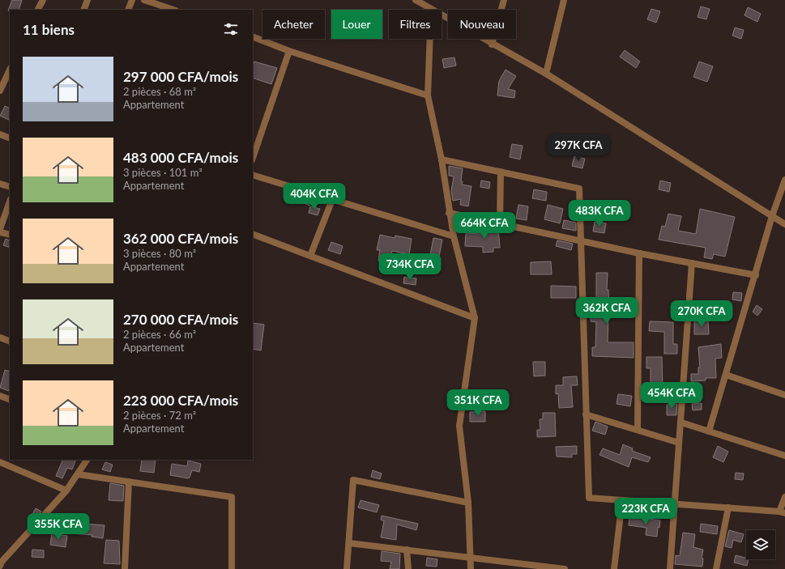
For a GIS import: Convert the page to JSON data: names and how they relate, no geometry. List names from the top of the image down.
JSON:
{
  "page": {
    "chip": [
      "Acheter",
      "Louer",
      "Filtres",
      "Nouveau"
    ],
    "heading": "11 biens",
    "list": [
      {
        "name": "297 000 CFA/mois",
        "note": "2 pièces · 68 m² · Appartement"
      },
      {
        "name": "483 000 CFA/mois",
        "note": "3 pièces · 101 m² · Appartement"
      },
      {
        "name": "362 000 CFA/mois",
        "note": "3 pièces · 80 m² · Appartement"
      },
      {
        "name": "270 000 CFA/mois",
        "note": "2 pièces · 66 m² · Appartement"
      },
      {
        "name": "223 000 CFA/mois",
        "note": "2 pièces · 72 m² · Appartement"
      }
    ],
    "price": [
      "297K CFA",
      "404K CFA",
      "483K CFA",
      "664K CFA",
      "734K CFA",
      "362K CFA",
      "270K CFA",
      "454K CFA",
      "351K CFA",
      "223K CFA",
      "355K CFA"
    ]
  }
}
